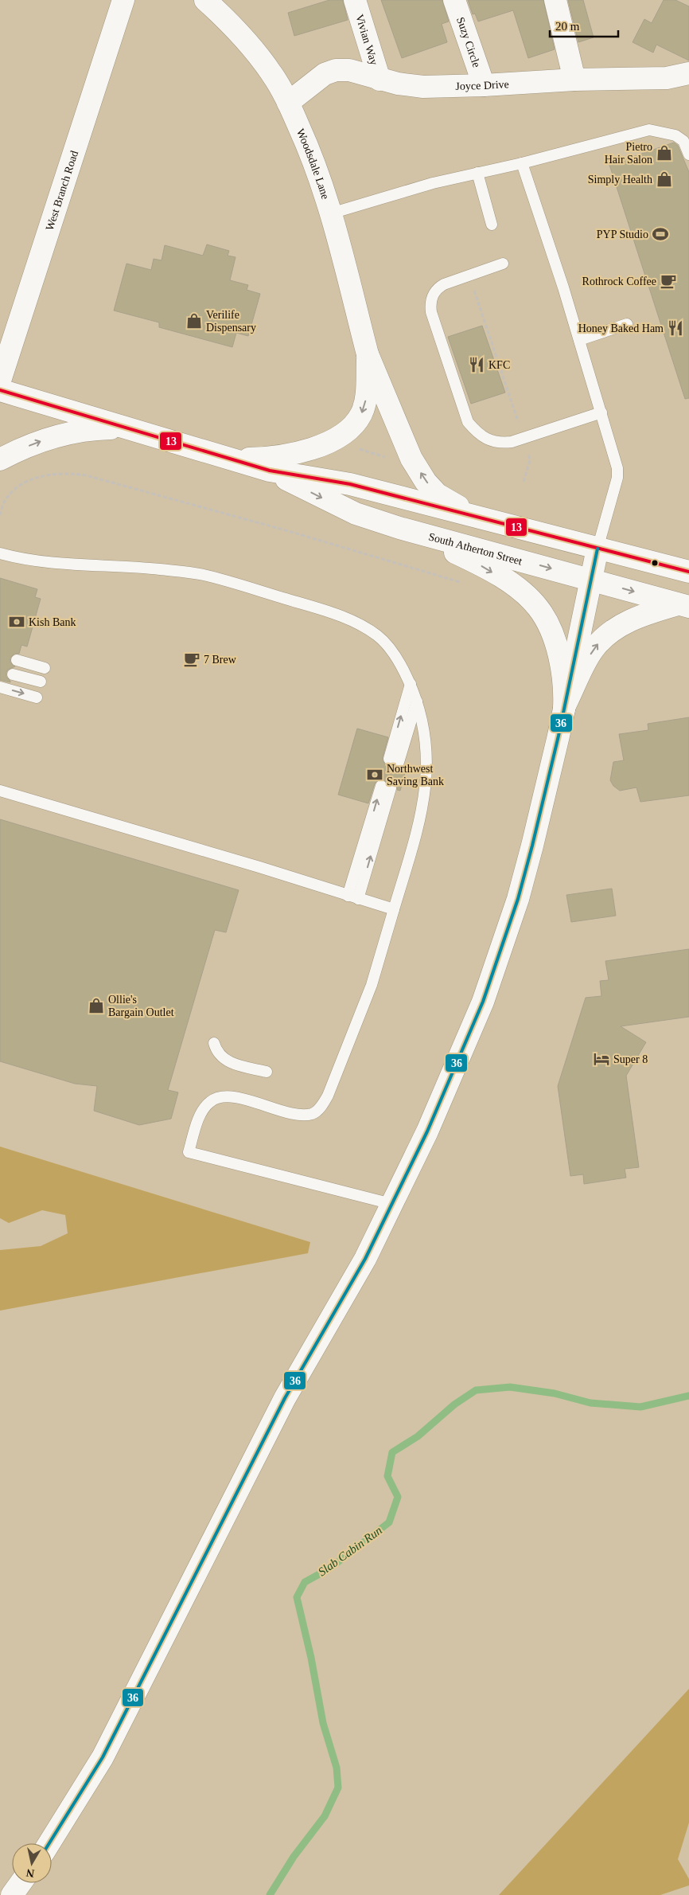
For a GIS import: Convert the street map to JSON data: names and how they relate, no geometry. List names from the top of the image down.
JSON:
{
  "streets": {
    "main road": [
      "Vivian Way",
      "Suzy Circle",
      "Joyce Drive",
      "Woodsdale Lane",
      "West Branch Road",
      "South Atherton Street"
    ]
  },
  "crossings": [
    ["Vivian Way", "Joyce Drive"],
    ["Suzy Circle", "Joyce Drive"],
    ["Joyce Drive", "Woodsdale Lane"]
  ],
  "water": ["Slab Cabin Run"],
  "places": {
    "shop": [
      "Pietro Hair Salon",
      "Simply Health",
      "Verilife Dispensary",
      "Ollie's Bargain Outlet"
    ],
    "sports": ["PYP Studio"],
    "cafe": ["Rothrock Coffee", "7 Brew"],
    "restaurant": ["Honey Baked Ham", "KFC"],
    "bank": ["Kish Bank", "Northwest Saving Bank"],
    "hotel": ["Super 8"]
  },
  "lines": ["transit line 13", "transit line 36"],
  "scale_bar": "20 m",
  "north": "bottom"
}
